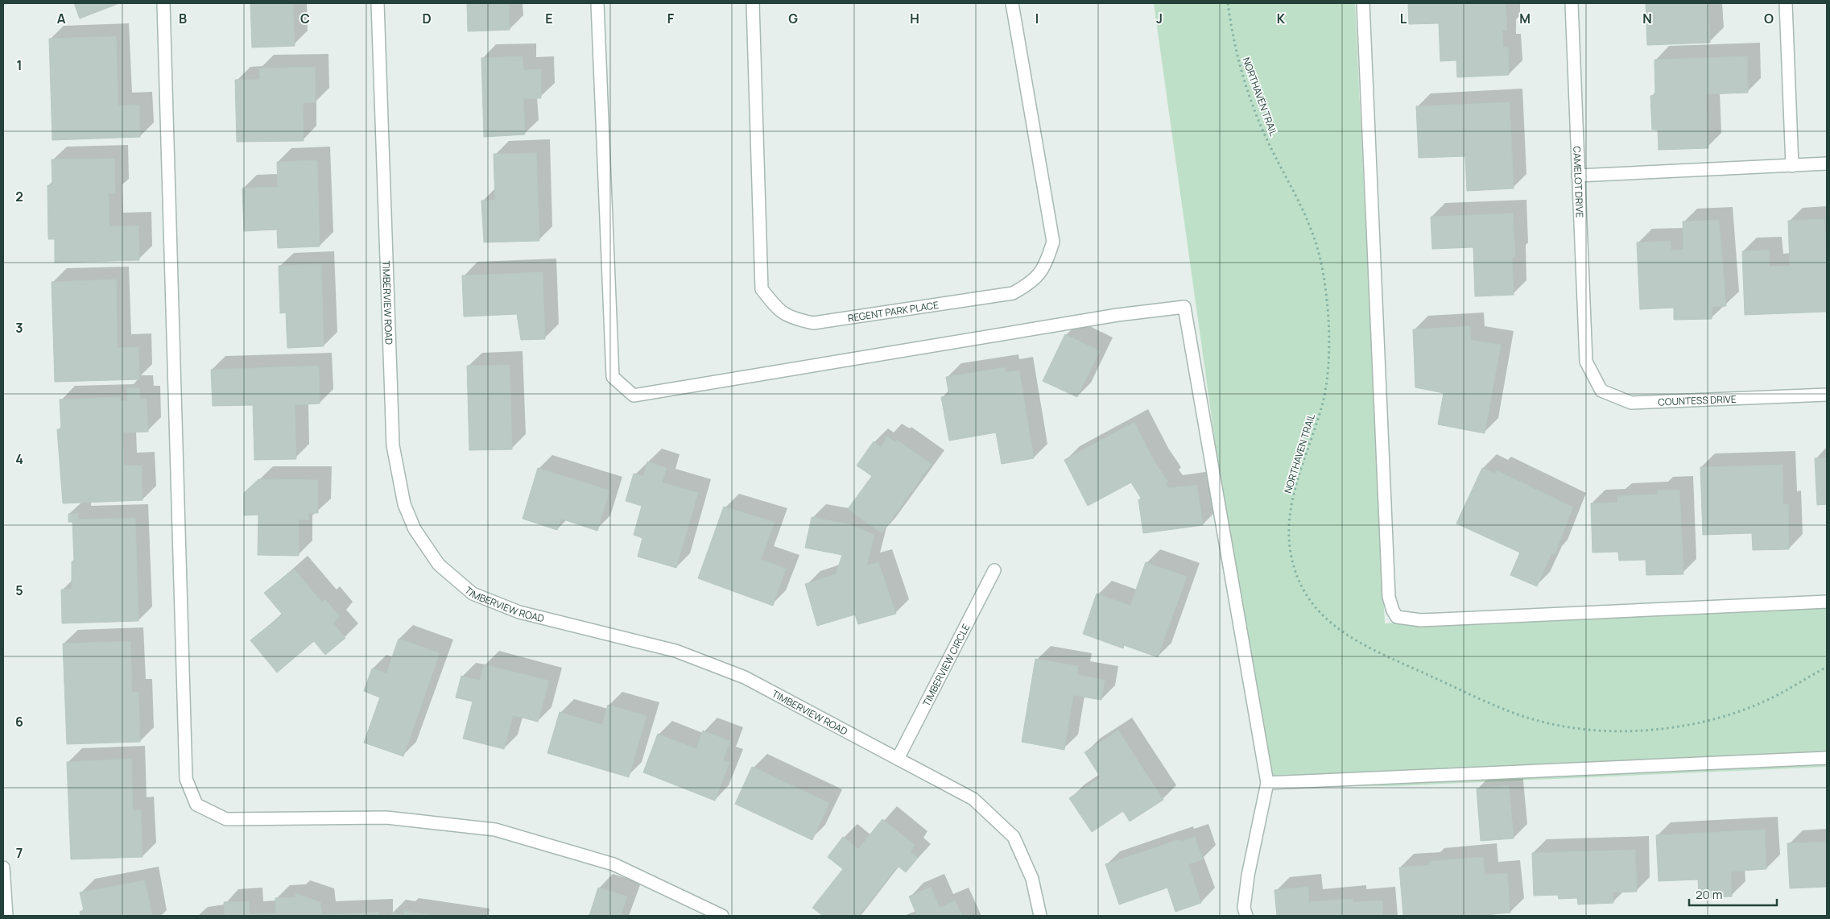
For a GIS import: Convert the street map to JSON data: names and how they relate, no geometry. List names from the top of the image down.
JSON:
{
  "streets": {
    "street": [
      "CAMELOT DRIVE",
      "TIMBERVIEW ROAD",
      "REGENT PARK PLACE",
      "COUNTESS DRIVE",
      "TIMBERVIEW CIRCLE"
    ],
    "path": ["NORTHAVEN TRAIL"]
  },
  "crossings": [
    ["CAMELOT DRIVE", "COUNTESS DRIVE"],
    ["TIMBERVIEW ROAD", "TIMBERVIEW CIRCLE"]
  ],
  "scale_bar": "20 m",
  "grid": {
    "columns": [
      "A",
      "B",
      "C",
      "D",
      "E",
      "F",
      "G",
      "H",
      "I",
      "J",
      "K",
      "L",
      "M",
      "N",
      "O"
    ],
    "rows": [
      "1",
      "2",
      "3",
      "4",
      "5",
      "6",
      "7"
    ]
  }
}
